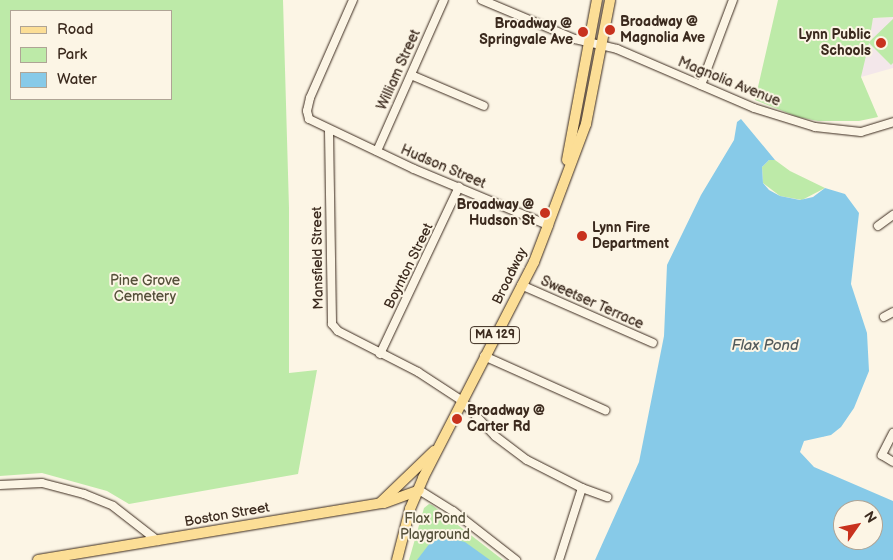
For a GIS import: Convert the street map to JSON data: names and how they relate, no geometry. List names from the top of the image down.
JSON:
{
  "streets": {
    "main road": ["Broadway", "MA 129", "Boston Street"],
    "street": [
      "William Street",
      "Magnolia Avenue",
      "Hudson Street",
      "Mansfield Street",
      "Boynton Street",
      "Sweetser Terrace"
    ]
  },
  "crossings": [
    ["William Street", "Hudson Street"],
    ["Magnolia Avenue", "Broadway"],
    ["Hudson Street", "Mansfield Street"],
    ["Hudson Street", "Boynton Street"],
    ["Hudson Street", "Broadway"],
    ["Mansfield Street", "Boynton Street"],
    ["Mansfield Street", "Broadway"],
    ["Broadway", "Sweetser Terrace"],
    ["Broadway", "MA 129"],
    ["Broadway", "Boston Street"],
    ["MA 129", "Boston Street"]
  ],
  "water": ["Flax Pond"],
  "parks": ["Pine Grove Cemetery", "Flax Pond Playground"],
  "places": [
    "Broadway @ Magnolia Ave",
    "Broadway @ Springvale Ave",
    "Lynn Public Schools",
    "Broadway @ Hudson St",
    "Lynn Fire Department",
    "Broadway @ Carter Rd"
  ],
  "legend": ["Road", "Park", "Water"],
  "north": "top right"
}
